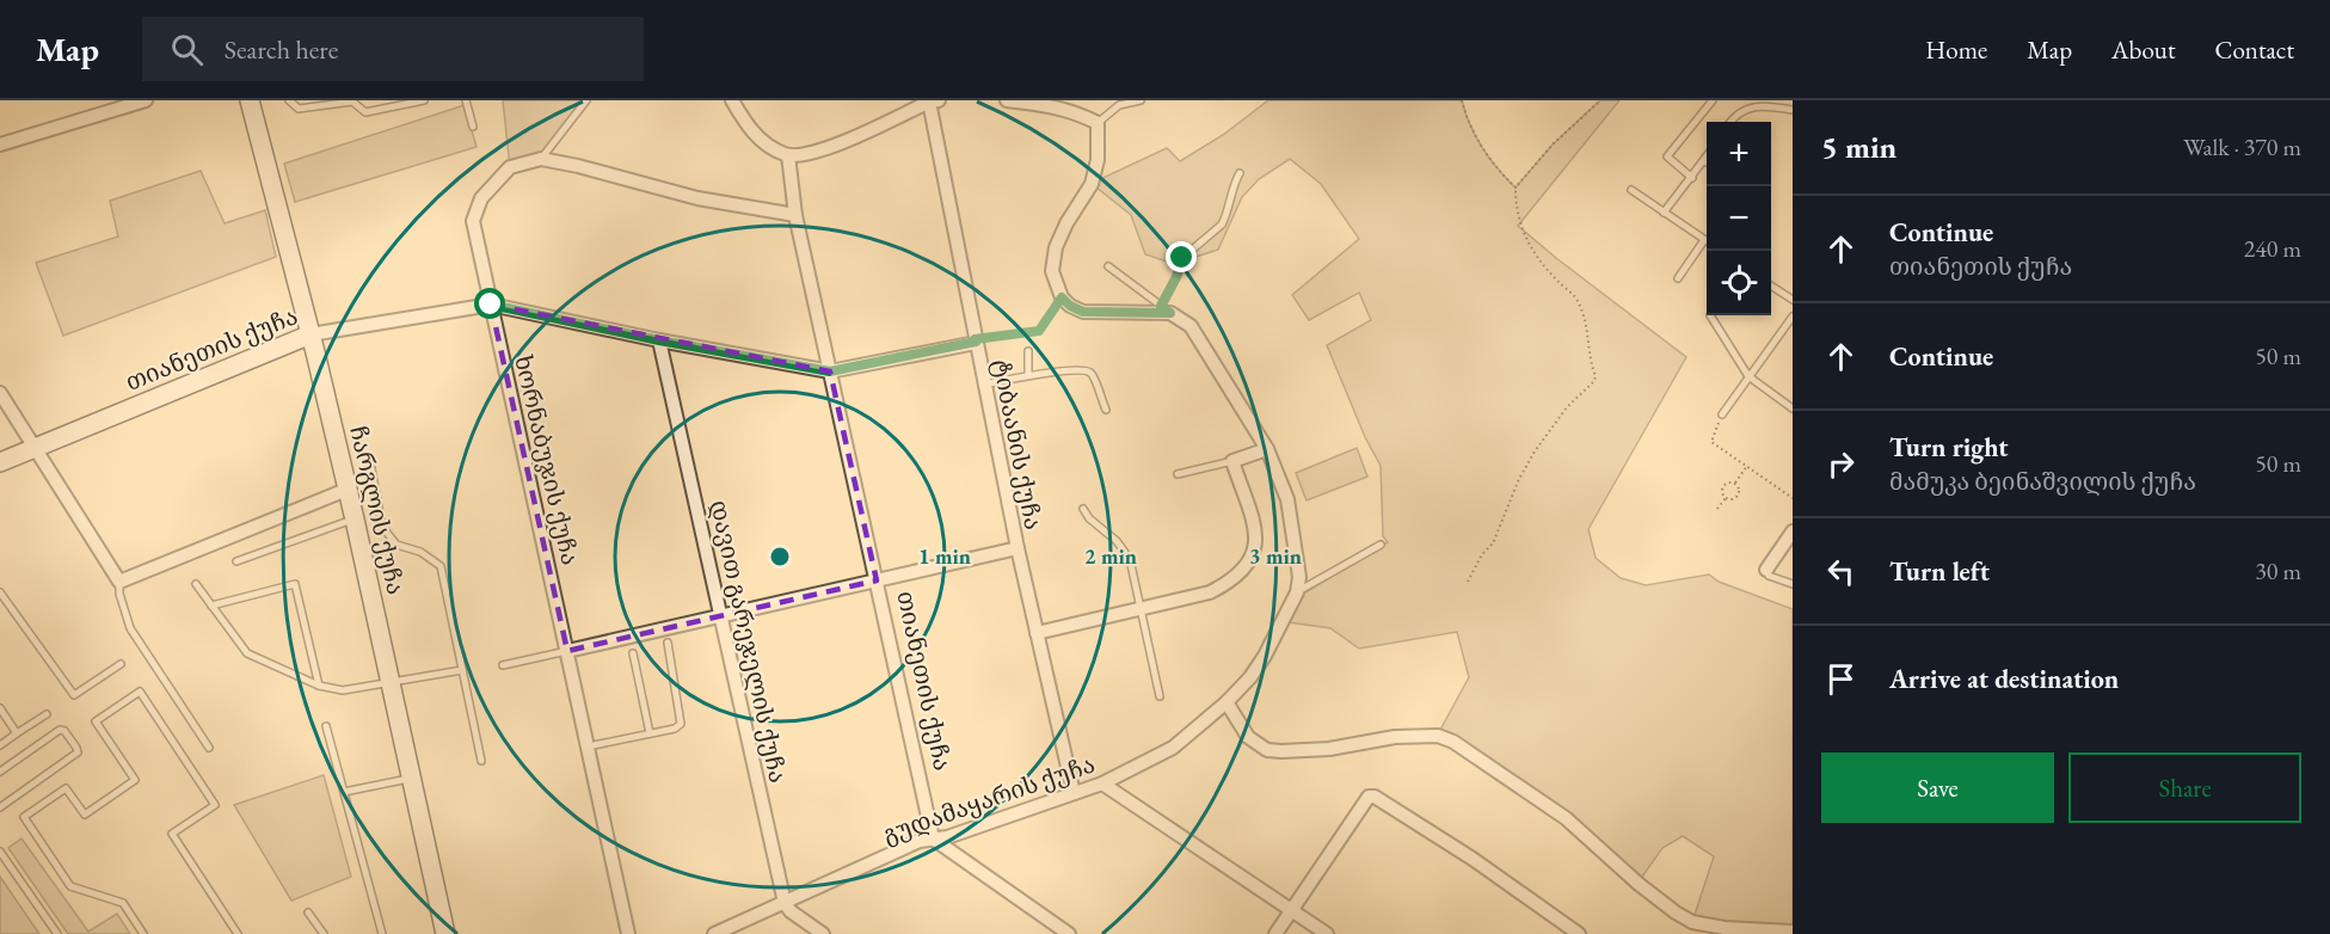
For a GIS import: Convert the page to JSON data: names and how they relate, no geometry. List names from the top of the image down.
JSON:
{
  "streets": {
    "street": [
      "თიანეთის ქუჩა",
      "ტიბაანის ქუჩა",
      "ხორნაბუჯის ქუჩა",
      "ჩარგლის ქუჩა",
      "დავით გარეჯელის ქუჩა",
      "გუდამაყარის ქუჩა"
    ]
  },
  "crossings": [
    ["თიანეთის ქუჩა", "ტიბაანის ქუჩა"],
    ["თიანეთის ქუჩა", "ხორნაბუჯის ქუჩა"],
    ["თიანეთის ქუჩა", "ჩარგლის ქუჩა"],
    ["თიანეთის ქუჩა", "დავით გარეჯელის ქუჩა"],
    ["თიანეთის ქუჩა", "გუდამაყარის ქუჩა"],
    ["ტიბაანის ქუჩა", "გუდამაყარის ქუჩა"],
    ["დავით გარეჯელის ქუჩა", "გუდამაყარის ქუჩა"]
  ],
  "page": {
    "header": "Map",
    "search": "Search here",
    "nav": [
      "Home",
      "Map",
      "About",
      "Contact"
    ],
    "heading": ["5 min", "Walk · 370 m"],
    "map_buttons": ["+", "−"],
    "list": [
      ["Continue", "თიანეთის ქუჩა", "240 m"],
      ["Continue", "50 m"],
      ["Turn right", "მამუკა ბეინაშვილის ქუჩა", "50 m"],
      ["Turn left", "30 m"],
      "Arrive at destination"
    ],
    "buttons": ["Save", "Share"]
  },
  "rings": ["1 min", "2 min", "3 min"]
}
